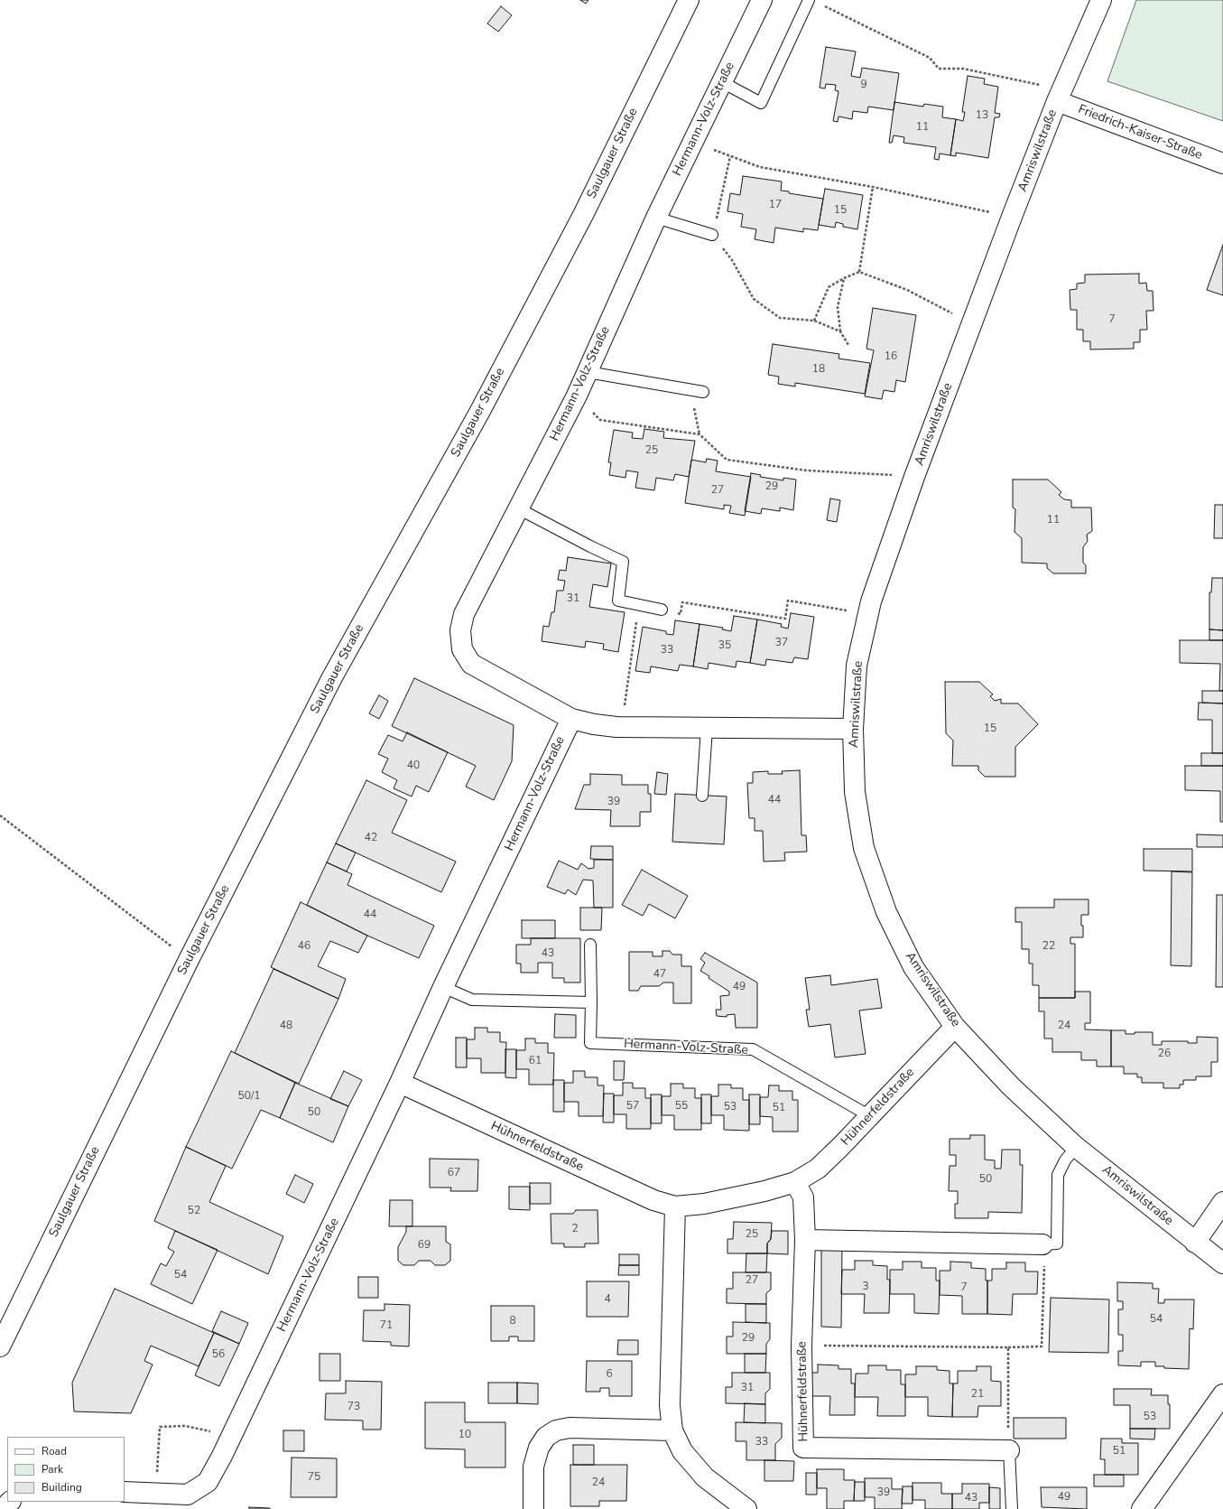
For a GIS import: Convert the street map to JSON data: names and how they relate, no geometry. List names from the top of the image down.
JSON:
{
  "streets": {
    "street": [
      "Hermann-Volz-Straße",
      "Friedrich-Kaiser-Straße",
      "Amriswilstraße",
      "Saulgauer Straße",
      "Hühnerfeldstraße"
    ]
  },
  "crossings": [
    ["Hermann-Volz-Straße", "Amriswilstraße"],
    ["Hermann-Volz-Straße", "Hühnerfeldstraße"],
    ["Friedrich-Kaiser-Straße", "Amriswilstraße"],
    ["Amriswilstraße", "Hühnerfeldstraße"]
  ],
  "house_numbers": [
    "9",
    "13",
    "11",
    "17",
    "15",
    "7",
    "16",
    "18",
    "25",
    "29",
    "27",
    "11",
    "31",
    "37",
    "35",
    "33",
    "15",
    "40",
    "44",
    "39",
    "42",
    "44",
    "46",
    "22",
    "43",
    "47",
    "49",
    "48",
    "24",
    "26",
    "61",
    "50/1",
    "57",
    "55",
    "53",
    "51",
    "50",
    "67",
    "50",
    "52",
    "2",
    "25",
    "69",
    "54",
    "27",
    "3",
    "7",
    "4",
    "54",
    "8",
    "71",
    "29",
    "56",
    "6",
    "31",
    "21",
    "73",
    "53",
    "10",
    "33",
    "51",
    "75",
    "24",
    "39",
    "49",
    "43"
  ],
  "legend": ["Road", "Park", "Building"]
}
